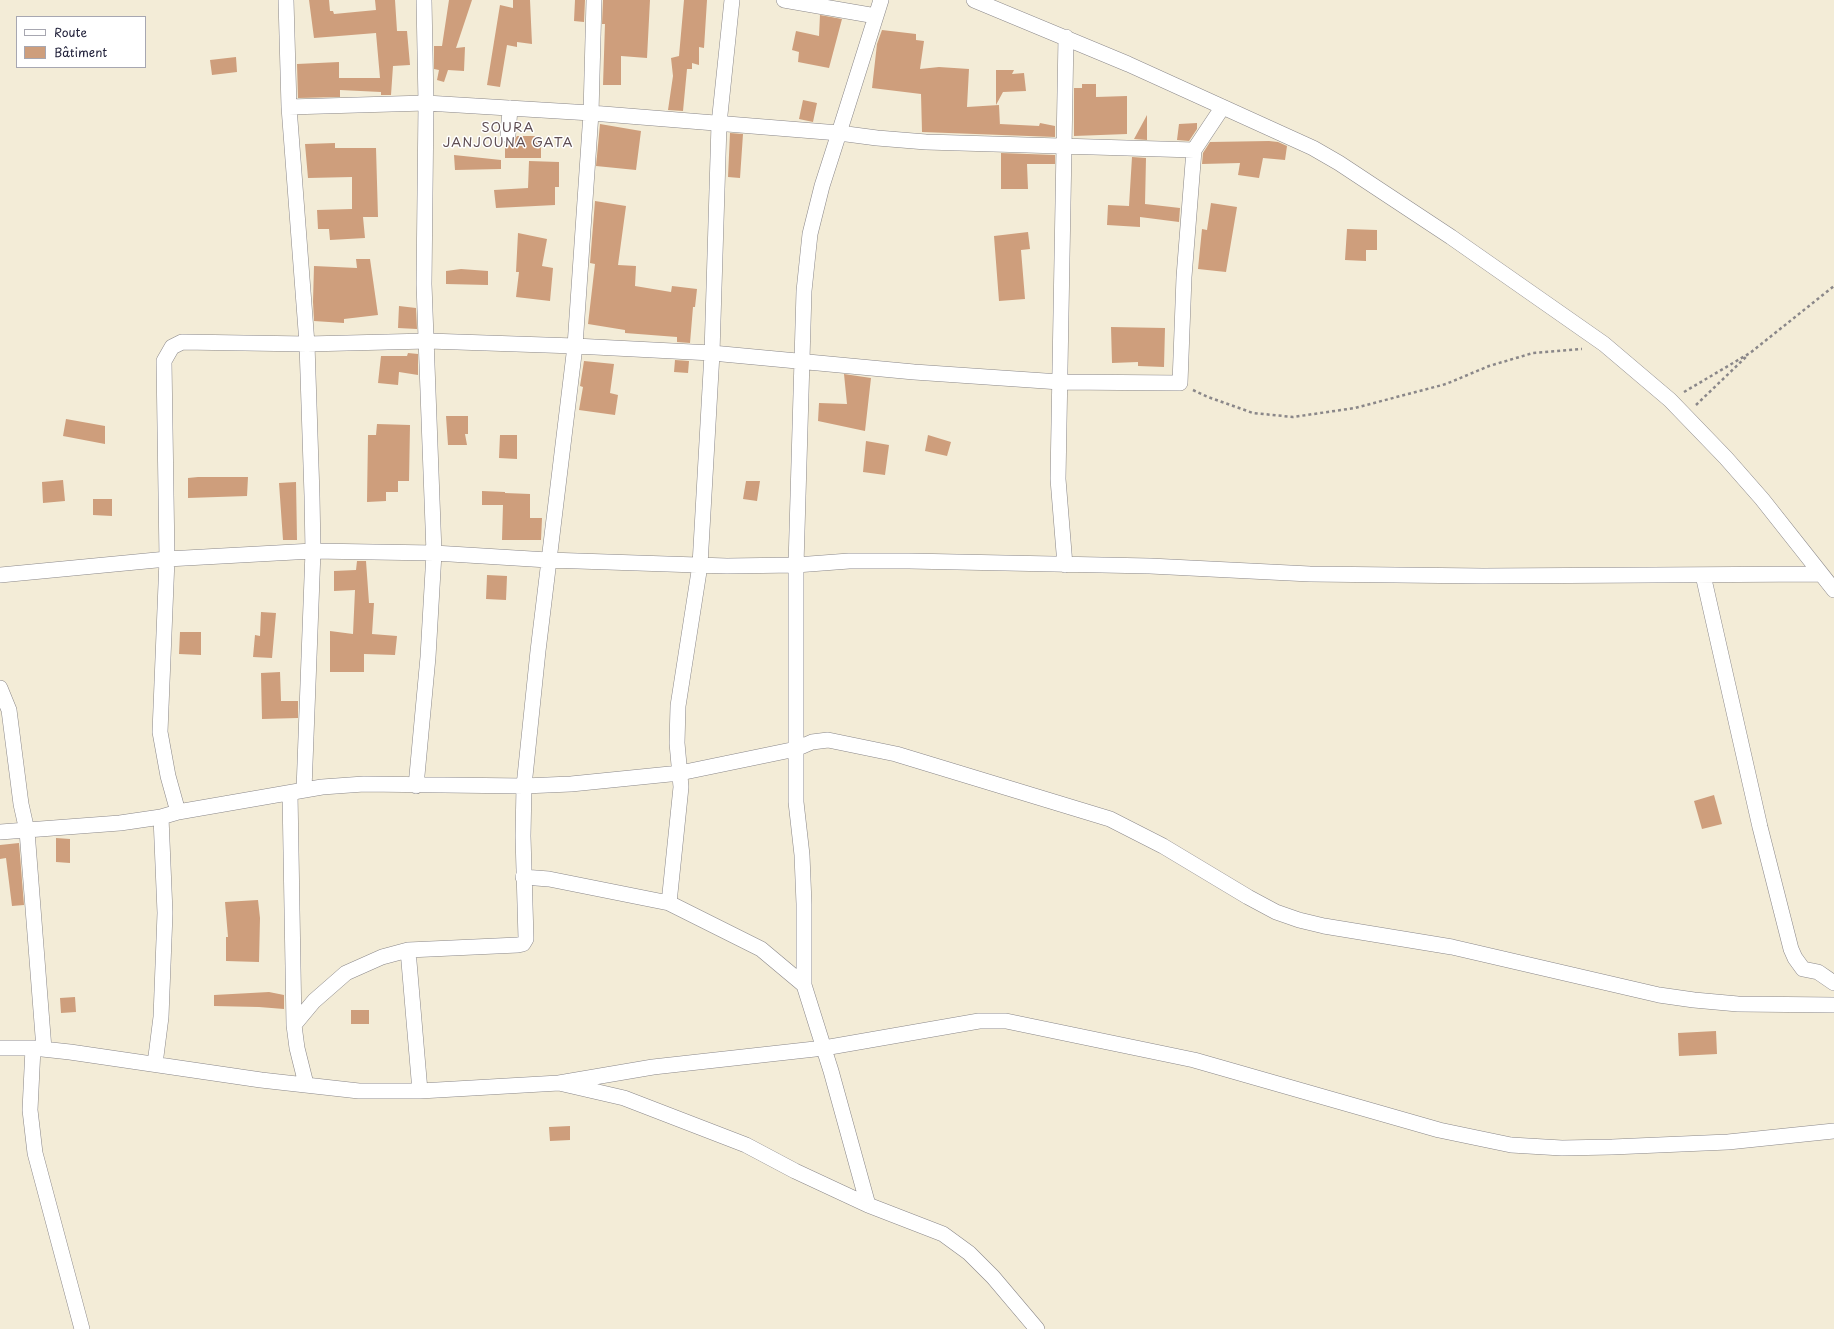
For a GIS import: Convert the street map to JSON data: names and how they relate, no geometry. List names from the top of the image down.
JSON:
{
  "districts": ["SOURA JANJOUNA GATA"],
  "legend": ["Route", "Bâtiment"]
}
